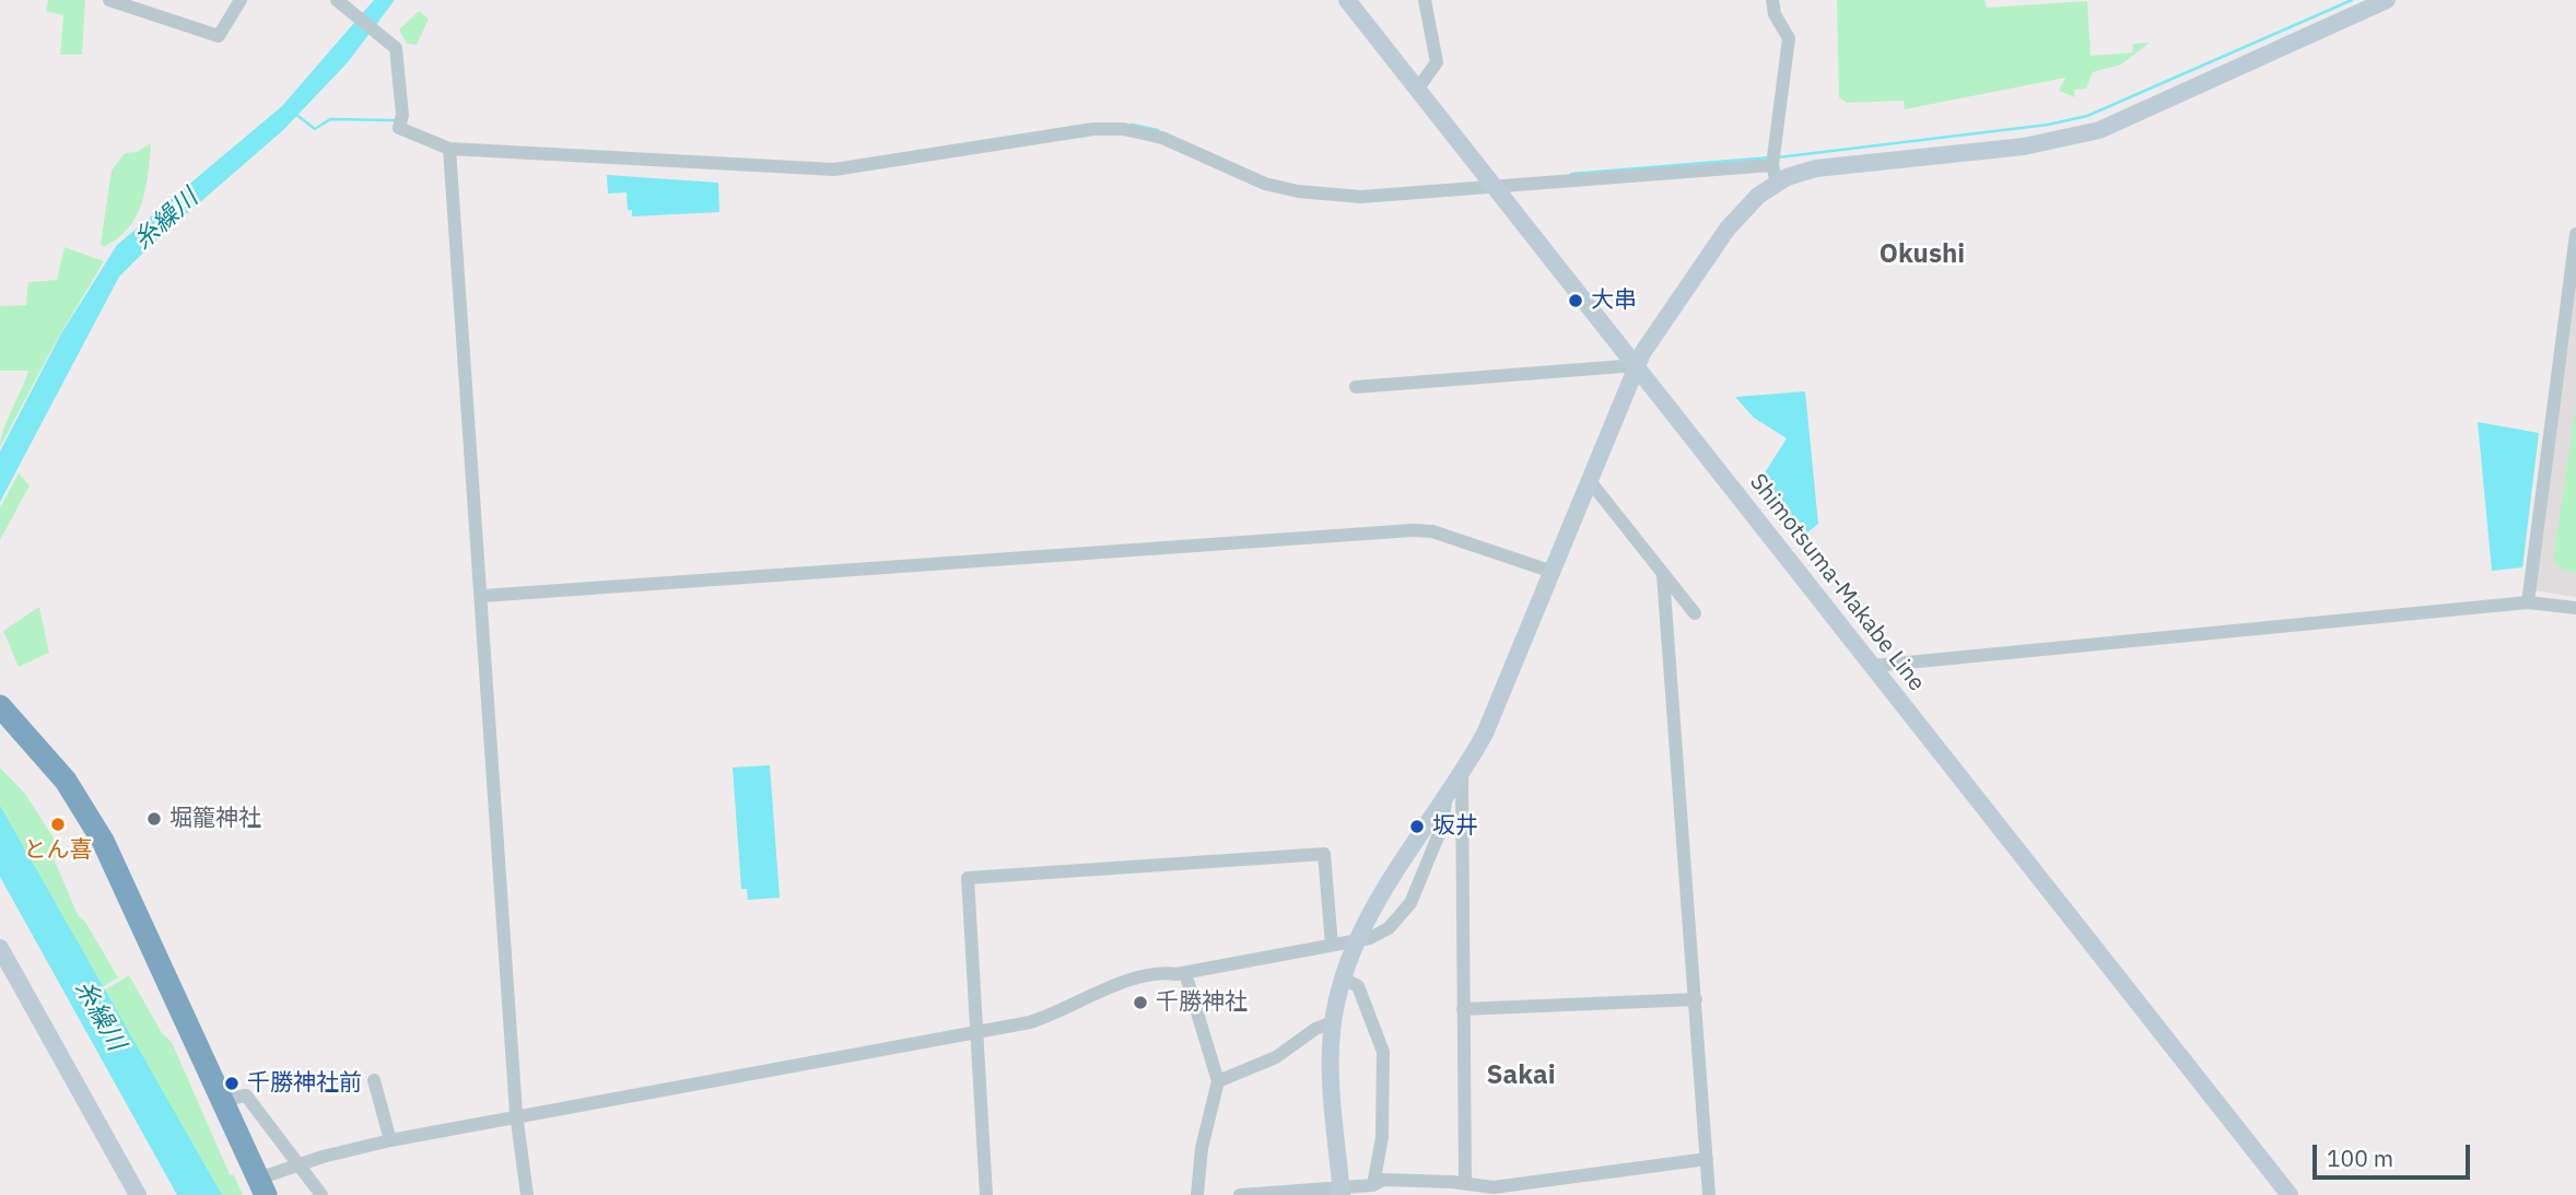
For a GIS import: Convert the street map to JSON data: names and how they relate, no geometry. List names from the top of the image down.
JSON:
{
  "streets": {
    "street": ["Shimotsuma-Makabe Line"]
  },
  "districts": ["Okushi", "Sakai"],
  "water": ["糸繰川"],
  "places": [
    "大串",
    "堀籠神社",
    "とん喜",
    "坂井",
    "千勝神社",
    "千勝神社前"
  ],
  "scale_bar": "100 m"
}
